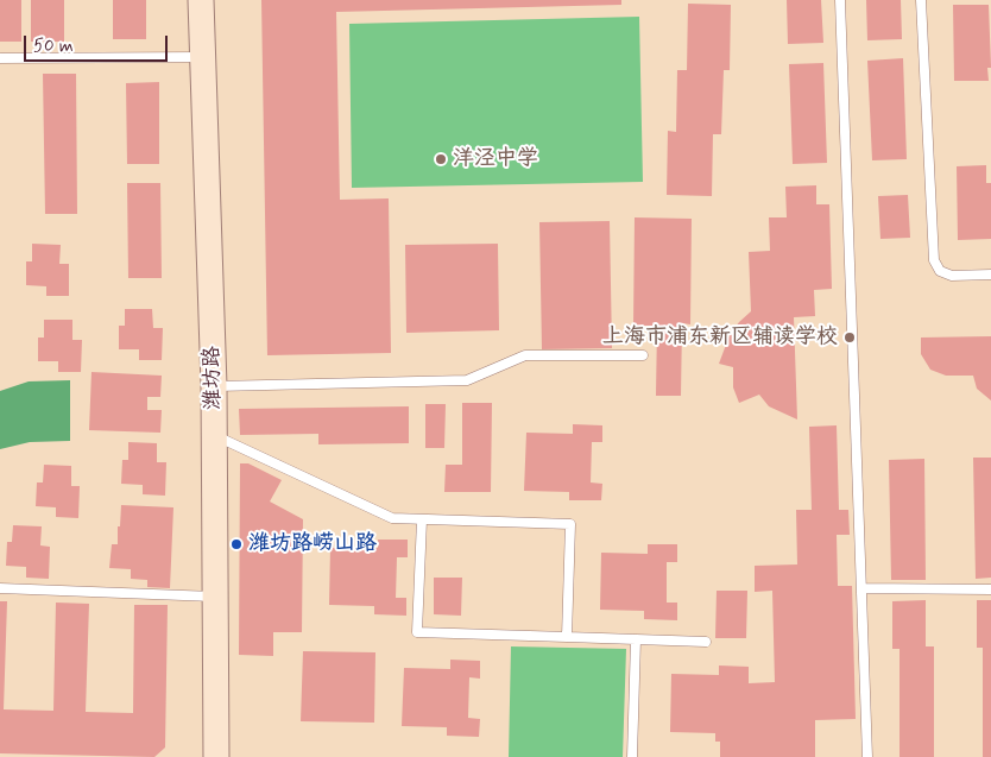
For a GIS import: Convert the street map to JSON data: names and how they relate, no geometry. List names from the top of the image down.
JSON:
{
  "streets": {
    "street": ["潍坊路"]
  },
  "places": ["洋泾中学", "上海市浦东新区辅读学校", "潍坊路崂山路"],
  "scale_bar": "50 m"
}
